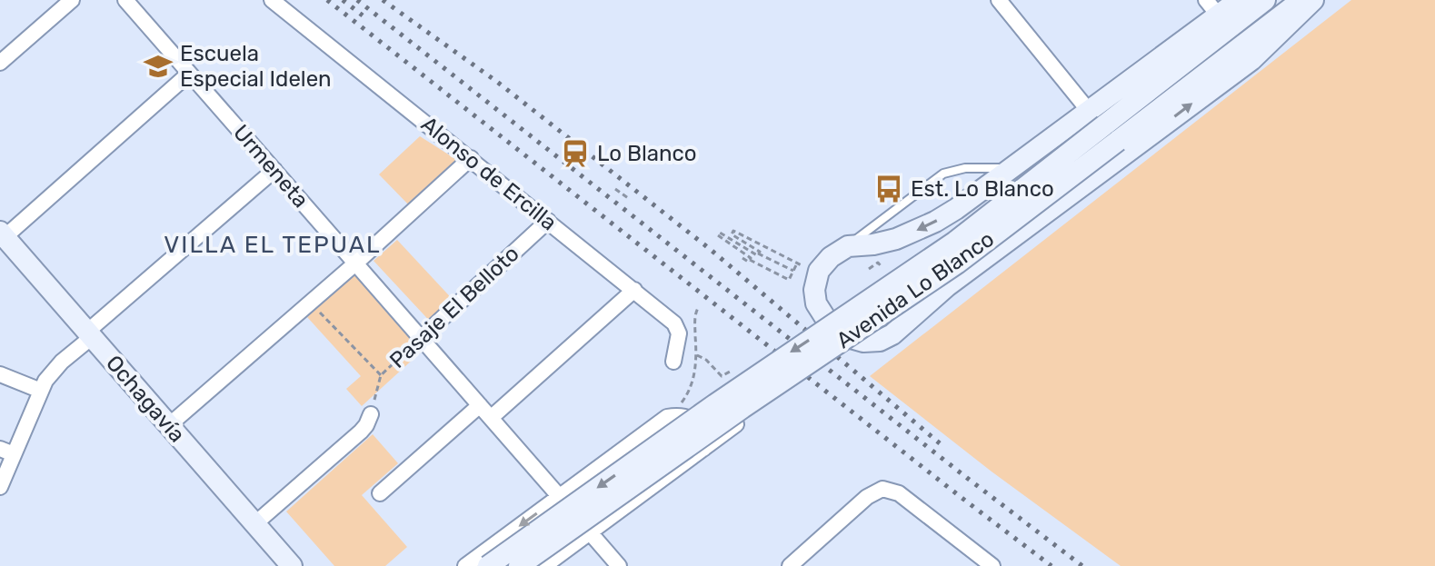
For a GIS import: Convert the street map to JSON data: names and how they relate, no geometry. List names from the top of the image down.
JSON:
{
  "streets": {
    "main road": ["Avenida Lo Blanco", "Ochagavía"],
    "street": ["Urmeneta", "Alonso de Ercilla", "Pasaje El Belloto"]
  },
  "crossings": [
    ["Urmeneta", "Pasaje El Belloto"],
    ["Alonso de Ercilla", "Pasaje El Belloto"]
  ],
  "districts": ["VILLA EL TEPUAL"],
  "places": {
    "school or university": ["Escuela Especial Idelen"],
    "station": ["Lo Blanco"],
    "bus stop": ["Est. Lo Blanco"]
  }
}
